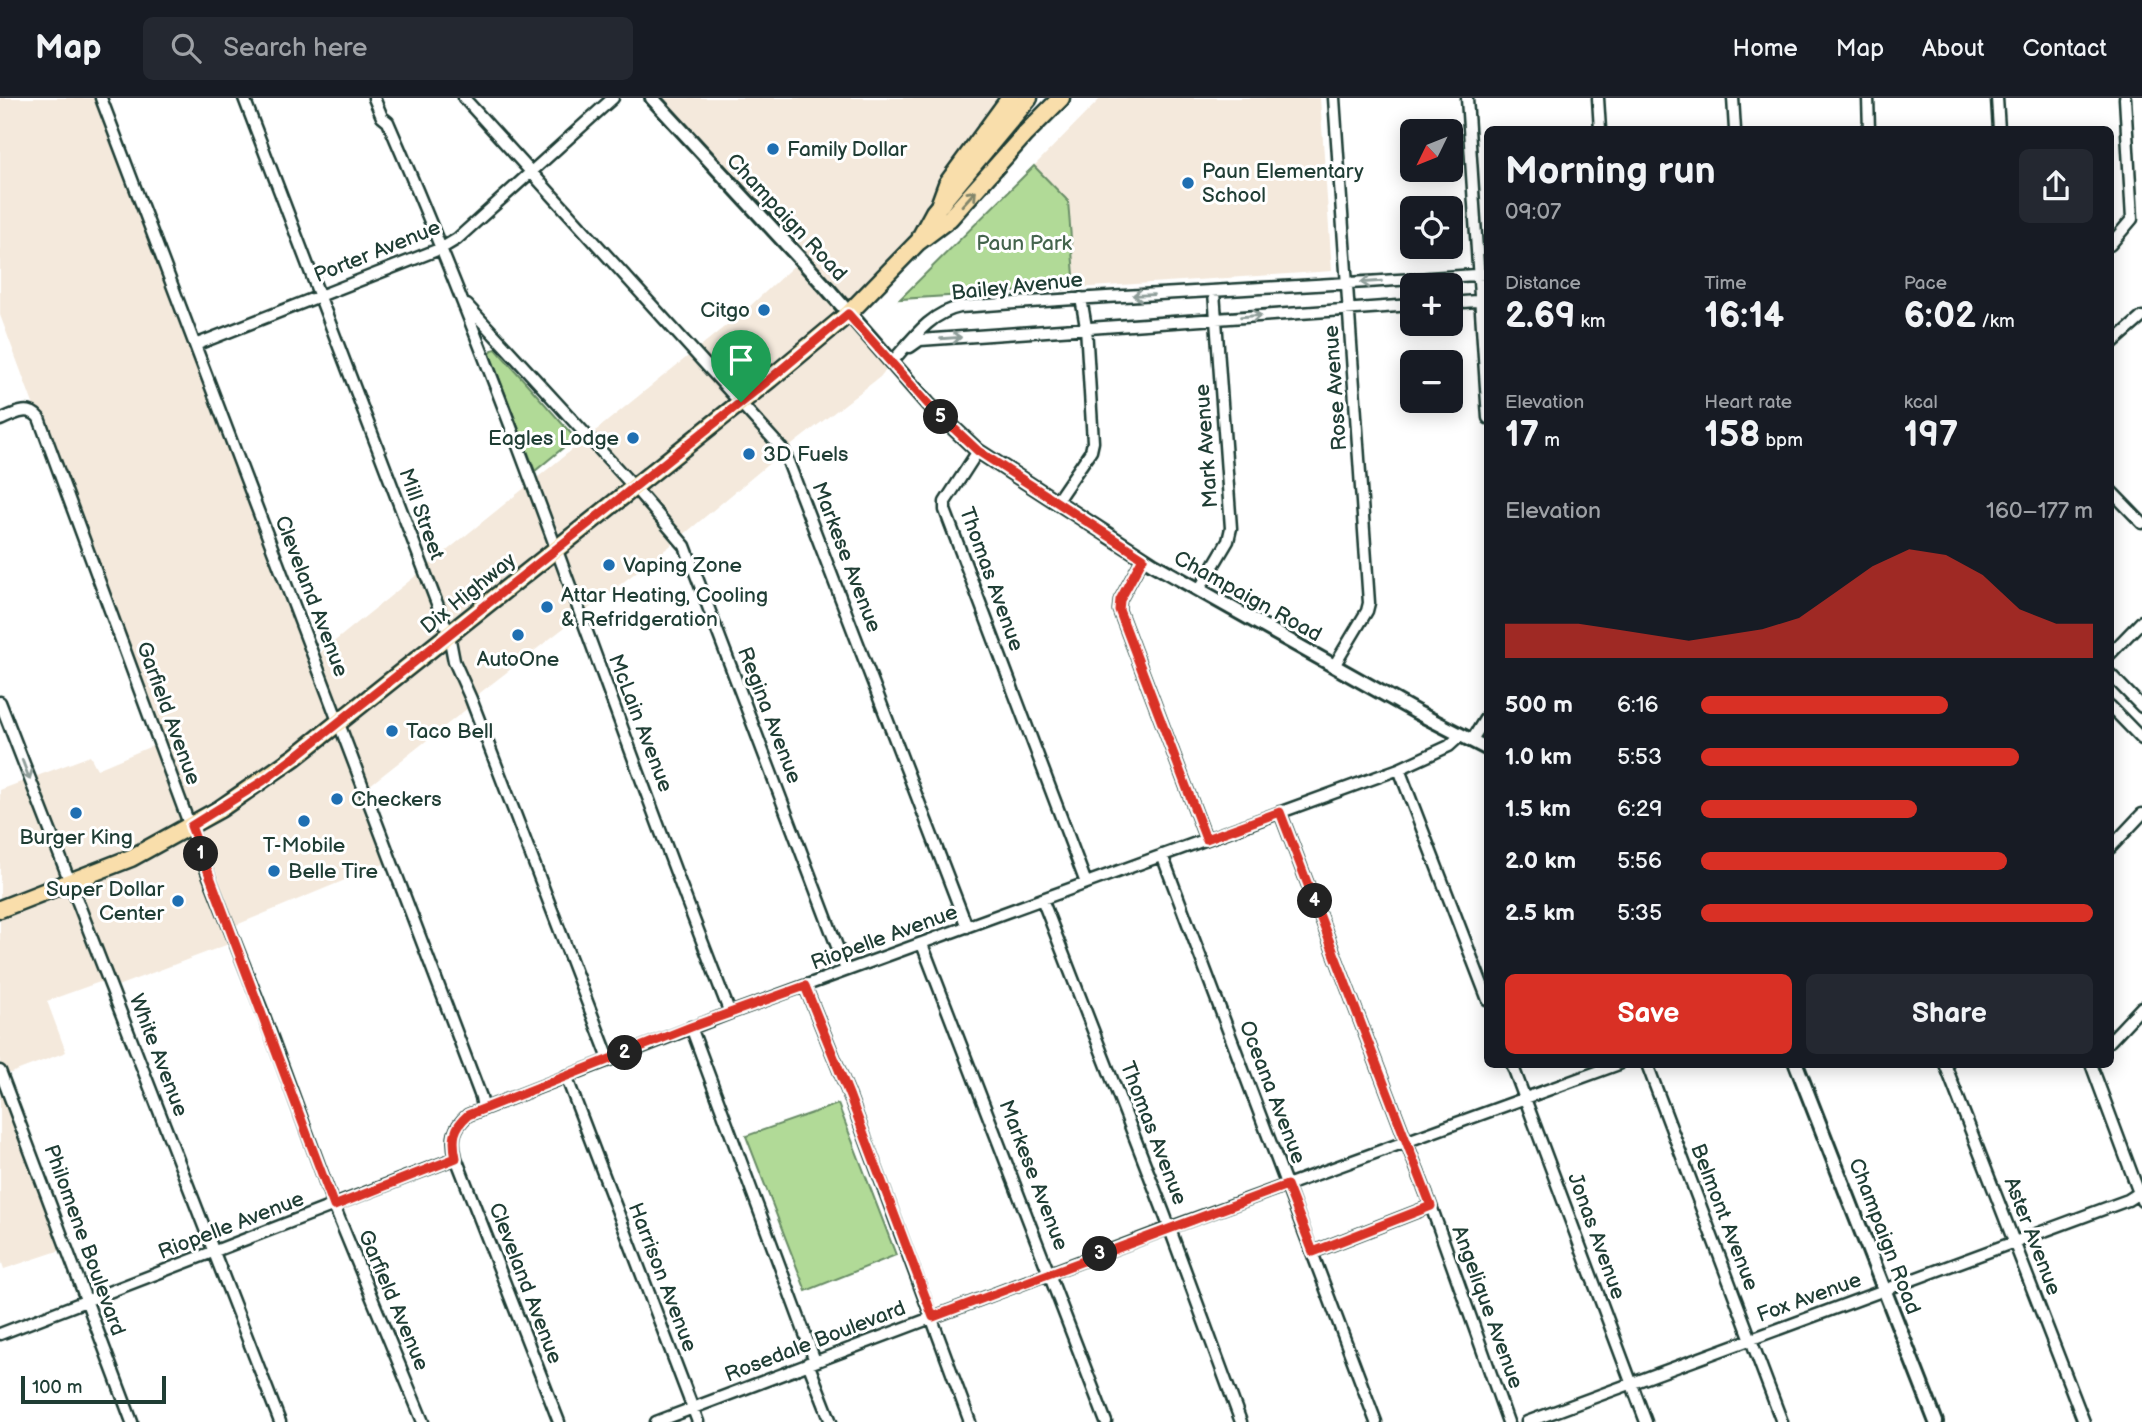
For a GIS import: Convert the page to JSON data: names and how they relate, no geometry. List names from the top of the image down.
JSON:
{
  "streets": {
    "main road": ["Dix Highway"],
    "street": [
      "Champaign Road",
      "Porter Avenue",
      "Bailey Avenue",
      "Rose Avenue",
      "Mark Avenue",
      "Mill Street",
      "Markese Avenue",
      "Thomas Avenue",
      "Cleveland Avenue",
      "Garfield Avenue",
      "Regina Avenue",
      "McLain Avenue",
      "Riopelle Avenue",
      "White Avenue",
      "Oceana Avenue",
      "Belmont Avenue",
      "Jonas Avenue",
      "Aster Avenue",
      "Philomene Boulevard",
      "Harrison Avenue",
      "Fox Avenue",
      "Angelique Avenue",
      "Rosedale Boulevard"
    ]
  },
  "crossings": [
    ["Champaign Road", "Bailey Avenue"],
    ["Champaign Road", "Rose Avenue"],
    ["Champaign Road", "Mark Avenue"],
    ["Champaign Road", "Thomas Avenue"],
    ["Champaign Road", "Dix Highway"],
    ["Champaign Road", "Riopelle Avenue"],
    ["Champaign Road", "Fox Avenue"],
    ["Porter Avenue", "Mill Street"],
    ["Porter Avenue", "Markese Avenue"],
    ["Porter Avenue", "Cleveland Avenue"],
    ["Porter Avenue", "McLain Avenue"],
    ["Bailey Avenue", "Rose Avenue"],
    ["Bailey Avenue", "Mark Avenue"],
    ["Mill Street", "Dix Highway"],
    ["Mill Street", "Riopelle Avenue"],
    ["Markese Avenue", "Dix Highway"],
    ["Markese Avenue", "Riopelle Avenue"],
    ["Markese Avenue", "Rosedale Boulevard"],
    ["Thomas Avenue", "Riopelle Avenue"],
    ["Thomas Avenue", "Rosedale Boulevard"],
    ["Dix Highway", "Cleveland Avenue"],
    ["Dix Highway", "Garfield Avenue"],
    ["Dix Highway", "Regina Avenue"],
    ["Dix Highway", "McLain Avenue"],
    ["Dix Highway", "White Avenue"],
    ["Cleveland Avenue", "Riopelle Avenue"],
    ["Garfield Avenue", "Riopelle Avenue"],
    ["Regina Avenue", "McLain Avenue"],
    ["Regina Avenue", "Riopelle Avenue"],
    ["McLain Avenue", "Riopelle Avenue"],
    ["Riopelle Avenue", "White Avenue"],
    ["Riopelle Avenue", "Oceana Avenue"],
    ["Riopelle Avenue", "Philomene Boulevard"],
    ["Riopelle Avenue", "Harrison Avenue"],
    ["Riopelle Avenue", "Angelique Avenue"],
    ["Oceana Avenue", "Rosedale Boulevard"],
    ["Belmont Avenue", "Fox Avenue"],
    ["Jonas Avenue", "Fox Avenue"],
    ["Jonas Avenue", "Rosedale Boulevard"],
    ["Aster Avenue", "Fox Avenue"],
    ["Harrison Avenue", "Rosedale Boulevard"],
    ["Angelique Avenue", "Rosedale Boulevard"]
  ],
  "parks": ["Paun Park"],
  "places": [
    "Family Dollar",
    "Paun Elementary School",
    "Citgo",
    "Eagles Lodge",
    "3D Fuels",
    "Vaping Zone",
    "Attar Heating, Cooling & Refridgeration",
    "AutoOne",
    "Taco Bell",
    "Checkers",
    "Burger King",
    "T-Mobile",
    "Belle Tire",
    "Super Dollar Center"
  ],
  "scale_bar": "100 m",
  "north": "bottom left",
  "page": {
    "header": "Map",
    "search": "Search here",
    "nav": [
      "Home",
      "Map",
      "About",
      "Contact"
    ],
    "map_buttons": ["+", "−"],
    "heading": ["Morning run", "09:07"],
    "stats": [
      ["Distance", "2.69 km"],
      ["Time", "16:14"],
      ["Pace", "6:02 /km"],
      ["Elevation", "17 m"],
      ["Heart rate", "158 bpm"],
      ["kcal", "197"]
    ],
    "pins": [
      "5",
      "1",
      "4",
      "2",
      "3"
    ],
    "chart": ["Elevation", "160–177 m"],
    "list": [
      {
        "name": "500 m",
        "note": "6:16"
      },
      {
        "name": "1.0 km",
        "note": "5:53"
      },
      {
        "name": "1.5 km",
        "note": "6:29"
      },
      {
        "name": "2.0 km",
        "note": "5:56"
      },
      {
        "name": "2.5 km",
        "note": "5:35"
      }
    ],
    "buttons": ["Save", "Share"],
    "scale": "100 m"
  }
}
